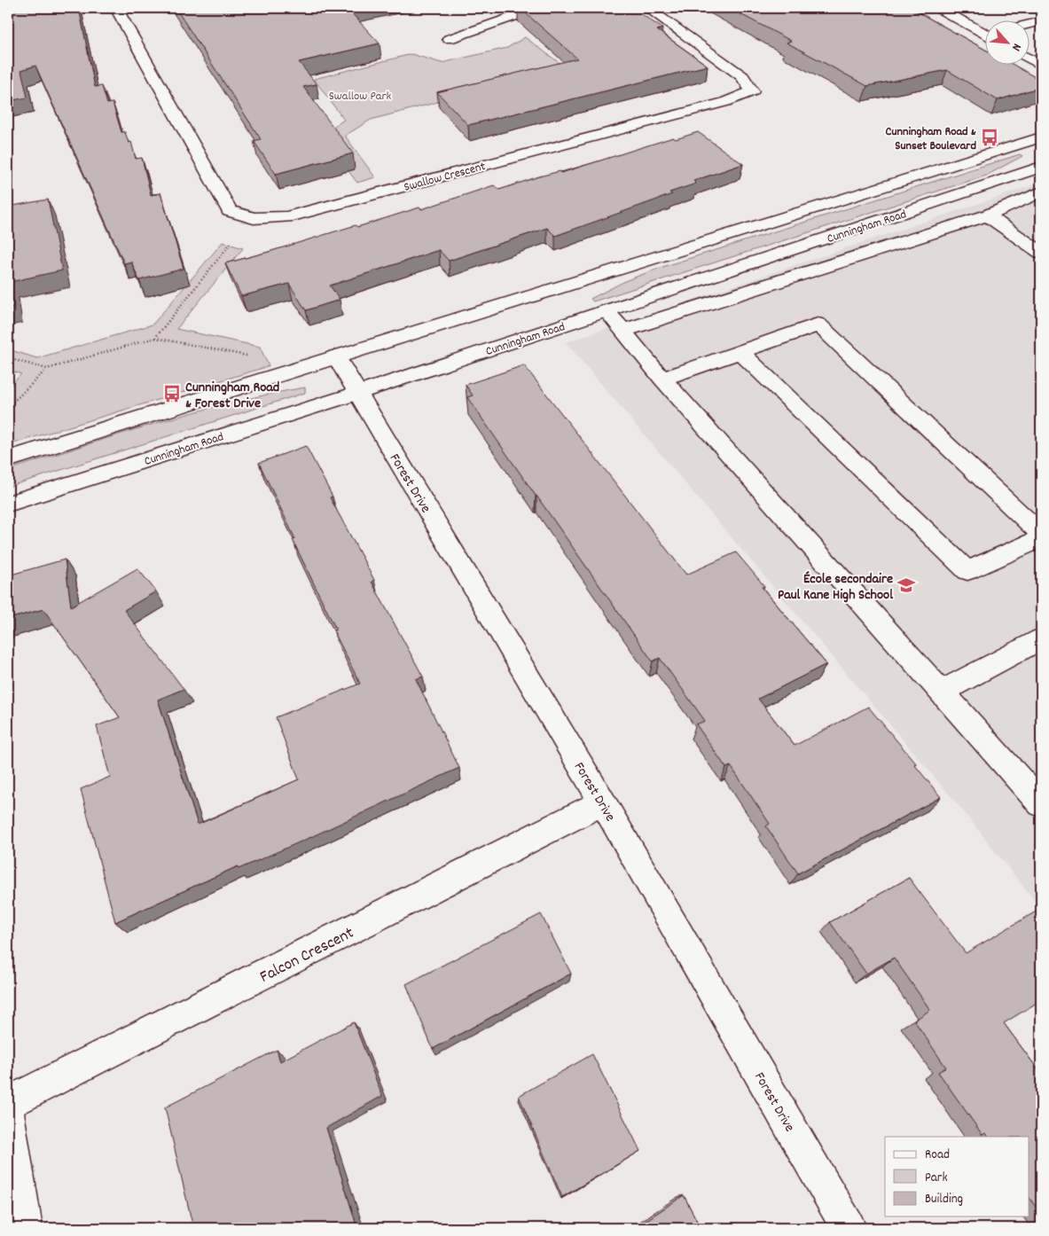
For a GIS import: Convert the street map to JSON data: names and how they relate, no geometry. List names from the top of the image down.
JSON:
{
  "streets": {
    "street": [
      "Swallow Crescent",
      "Cunningham Road",
      "Forest Drive",
      "Falcon Crescent"
    ]
  },
  "crossings": [
    ["Cunningham Road", "Forest Drive"],
    ["Forest Drive", "Falcon Crescent"]
  ],
  "parks": ["Swallow Park"],
  "places": {
    "bus stop": ["Cunningham Road & Sunset Boulevard", "Cunningham Road & Forest Drive"],
    "school or university": ["École secondaire Paul Kane High School"]
  },
  "legend": ["Road", "Park", "Building"],
  "north": "bottom right"
}
